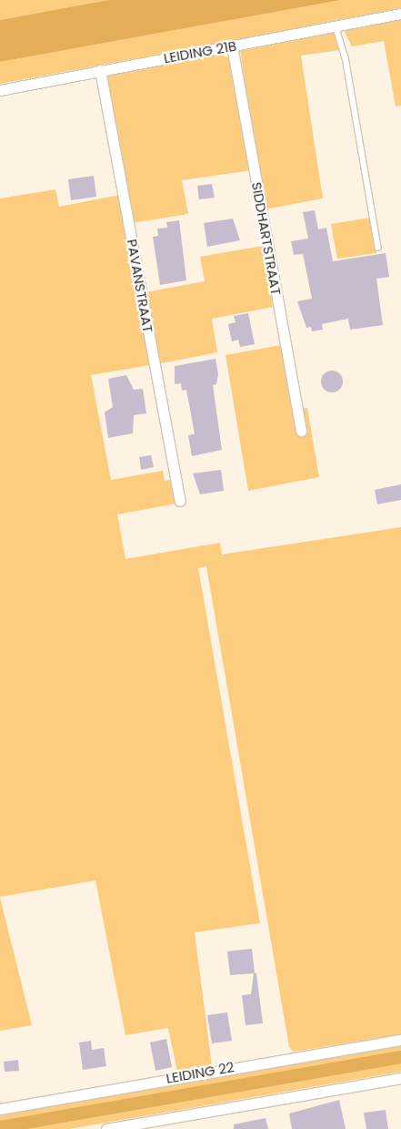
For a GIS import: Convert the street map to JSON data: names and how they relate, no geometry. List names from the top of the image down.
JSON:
{
  "streets": {
    "street": [
      "LEIDING 21B",
      "SIDDHARTSTRAAT",
      "PAVANSTRAAT",
      "LEIDING 22"
    ]
  },
  "crossings": [
    ["LEIDING 21B", "SIDDHARTSTRAAT"],
    ["LEIDING 21B", "PAVANSTRAAT"]
  ]
}
